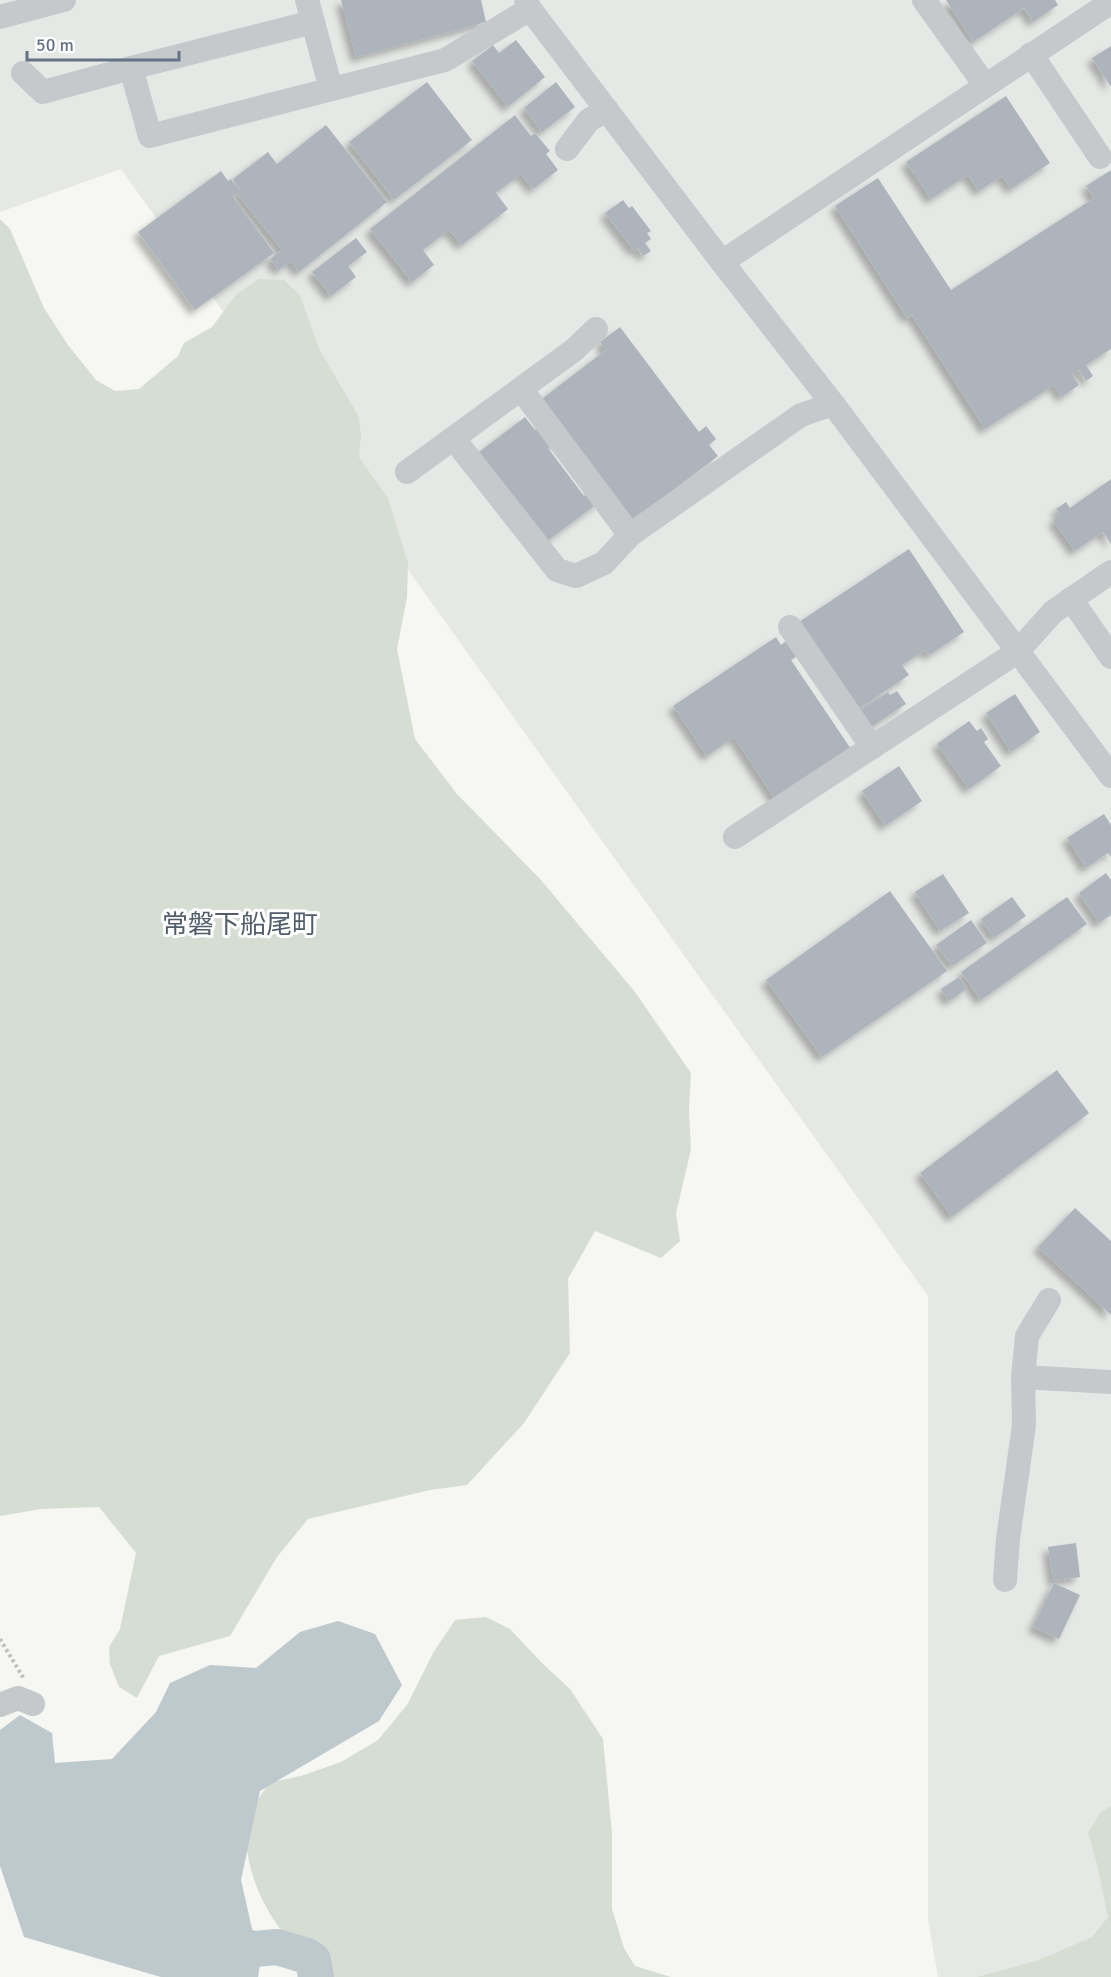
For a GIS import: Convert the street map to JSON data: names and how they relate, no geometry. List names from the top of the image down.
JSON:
{
  "districts": ["常磐下船尾町"],
  "scale_bar": "50 m"
}
